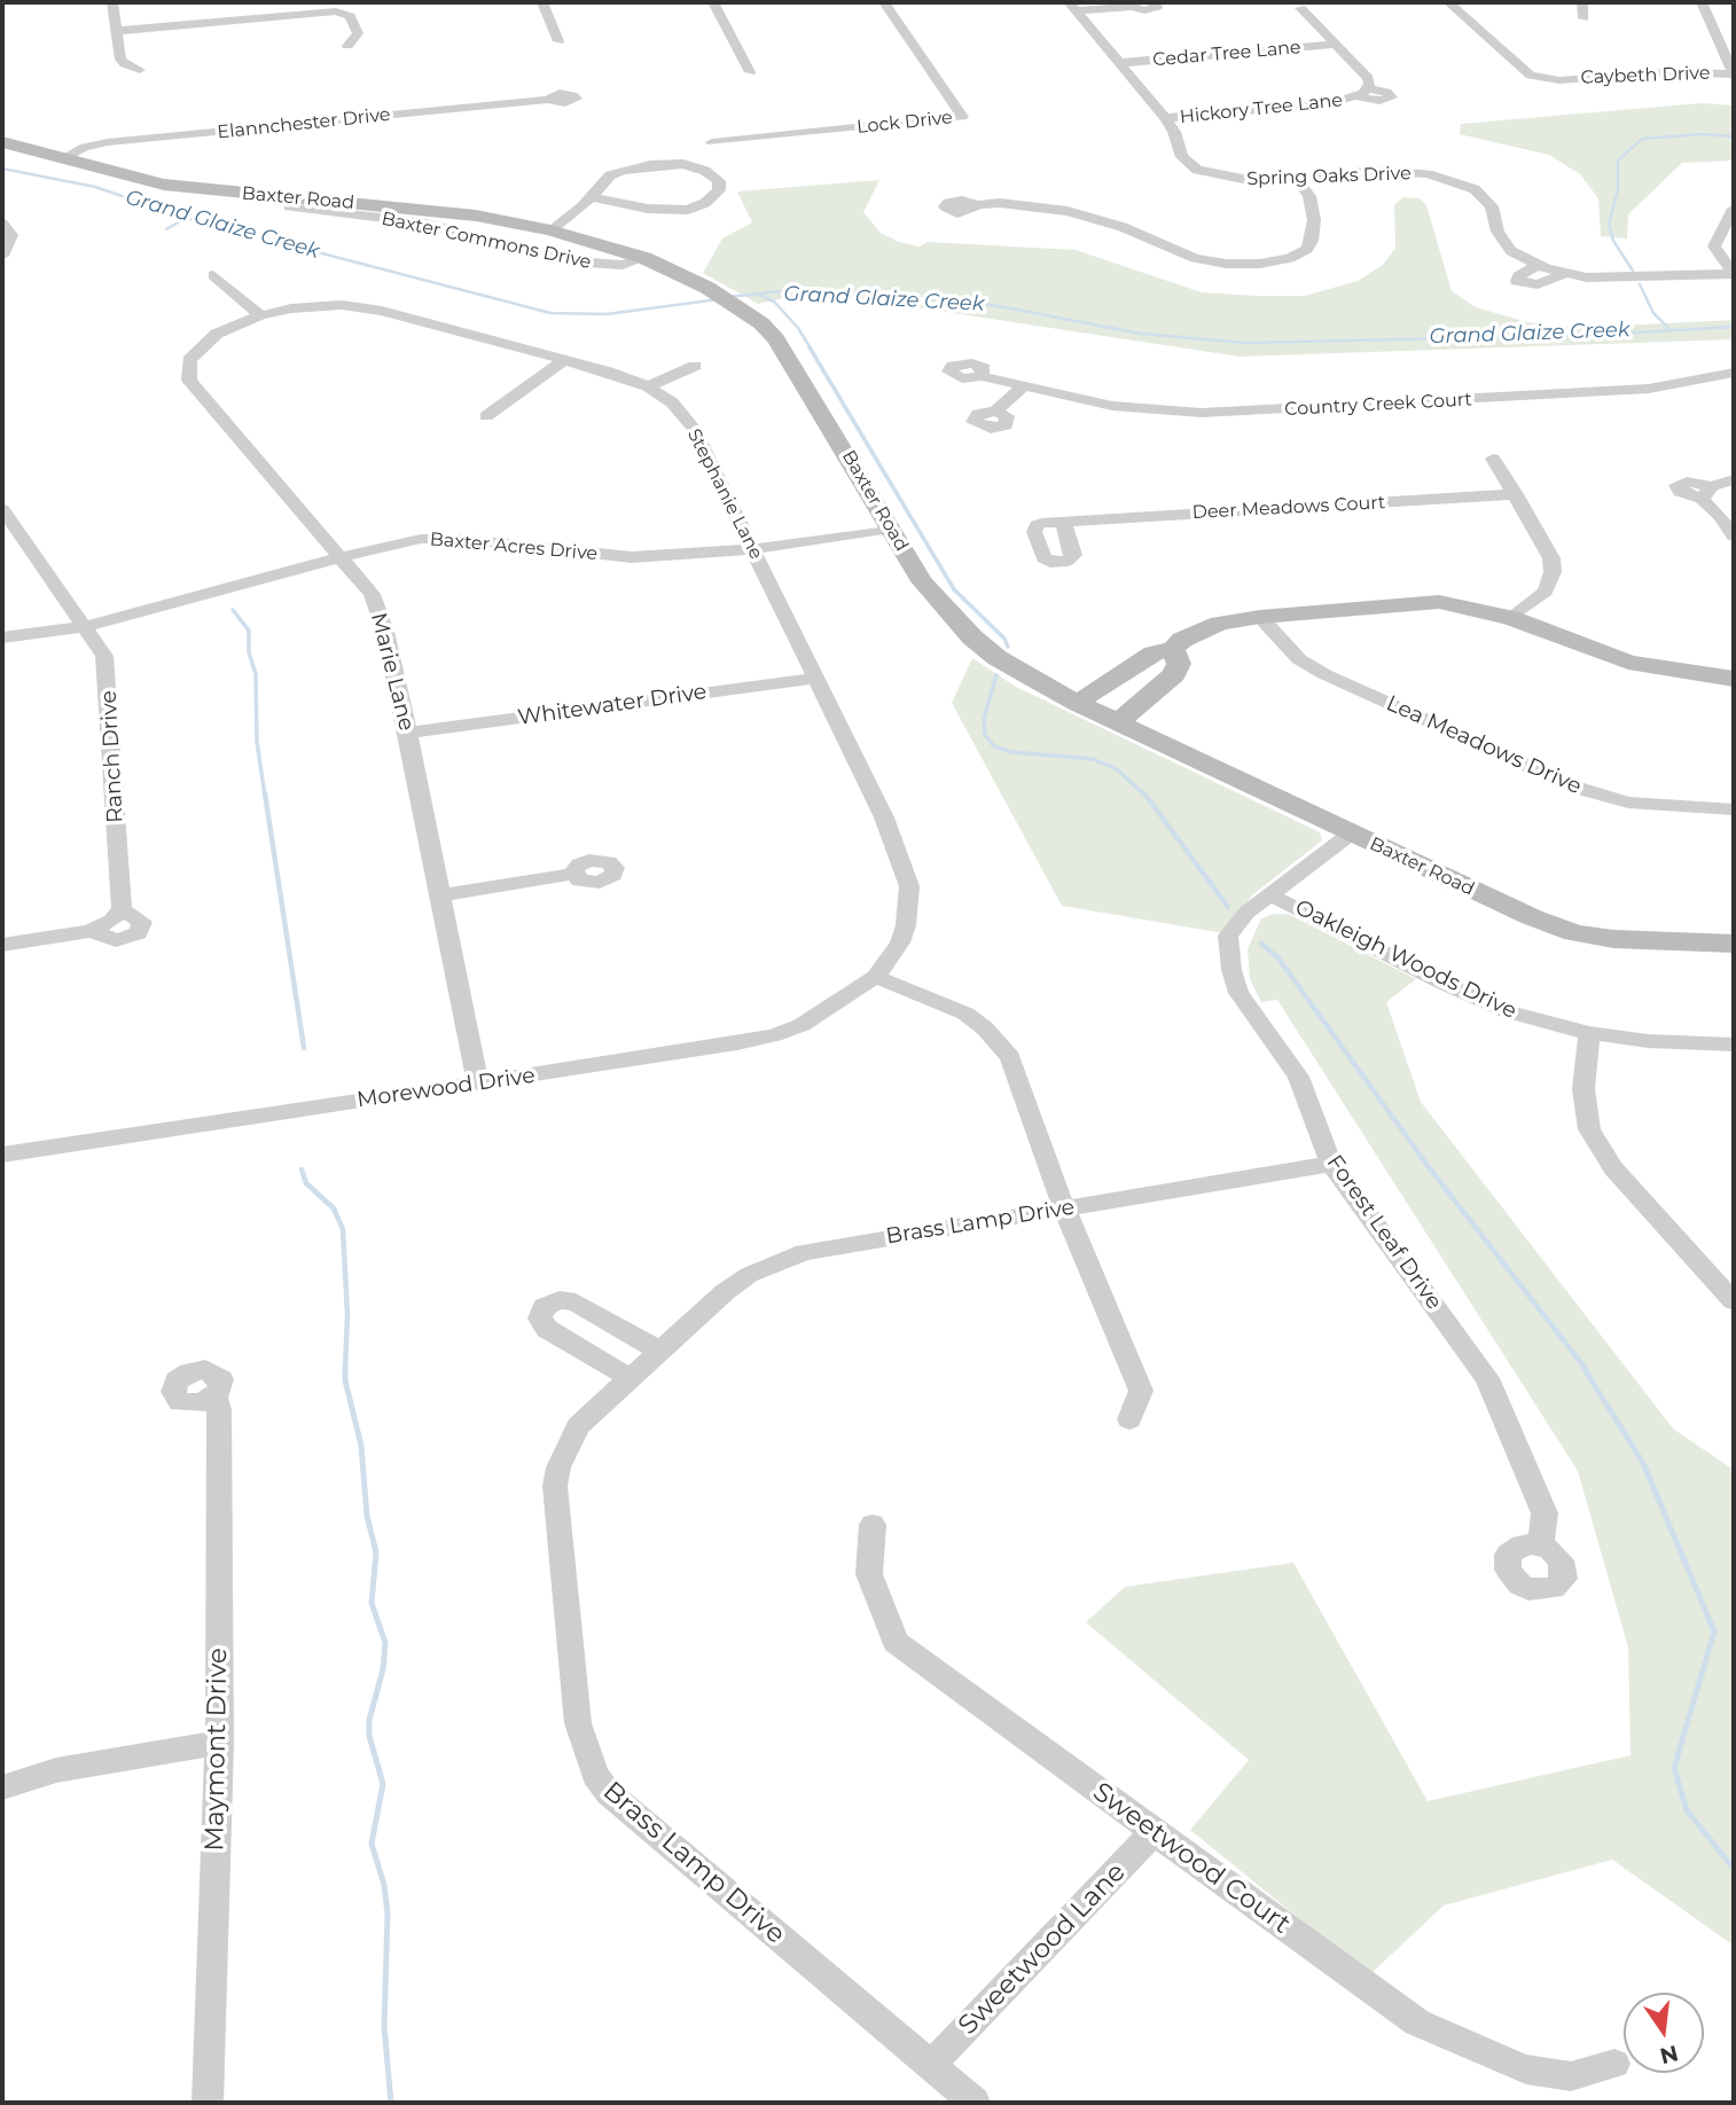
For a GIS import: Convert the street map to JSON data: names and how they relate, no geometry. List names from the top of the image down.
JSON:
{
  "streets": {
    "main road": ["Baxter Road"],
    "street": [
      "Cedar Tree Lane",
      "Caybeth Drive",
      "Hickory Tree Lane",
      "Lock Drive",
      "Elannchester Drive",
      "Spring Oaks Drive",
      "Baxter Commons Drive",
      "Country Creek Court",
      "Stephanie Lane",
      "Deer Meadows Court",
      "Baxter Acres Drive",
      "Marie Lane",
      "Whitewater Drive",
      "Lea Meadows Drive",
      "Ranch Drive",
      "Oakleigh Woods Drive",
      "Morewood Drive",
      "Brass Lamp Drive",
      "Forest Leaf Drive",
      "Maymont Drive",
      "Sweetwood Court",
      "Sweetwood Lane"
    ]
  },
  "crossings": [
    ["Cedar Tree Lane", "Spring Oaks Drive"],
    ["Hickory Tree Lane", "Spring Oaks Drive"],
    ["Elannchester Drive", "Baxter Road"],
    ["Baxter Road", "Baxter Commons Drive"],
    ["Baxter Road", "Baxter Acres Drive"],
    ["Baxter Road", "Forest Leaf Drive"],
    ["Stephanie Lane", "Baxter Acres Drive"],
    ["Stephanie Lane", "Marie Lane"],
    ["Stephanie Lane", "Whitewater Drive"],
    ["Stephanie Lane", "Morewood Drive"],
    ["Baxter Acres Drive", "Marie Lane"],
    ["Baxter Acres Drive", "Ranch Drive"],
    ["Marie Lane", "Whitewater Drive"],
    ["Marie Lane", "Morewood Drive"],
    ["Oakleigh Woods Drive", "Forest Leaf Drive"],
    ["Brass Lamp Drive", "Forest Leaf Drive"],
    ["Brass Lamp Drive", "Sweetwood Lane"],
    ["Sweetwood Court", "Sweetwood Lane"]
  ],
  "water": ["Grand Glaize Creek"],
  "north": "bottom"
}
